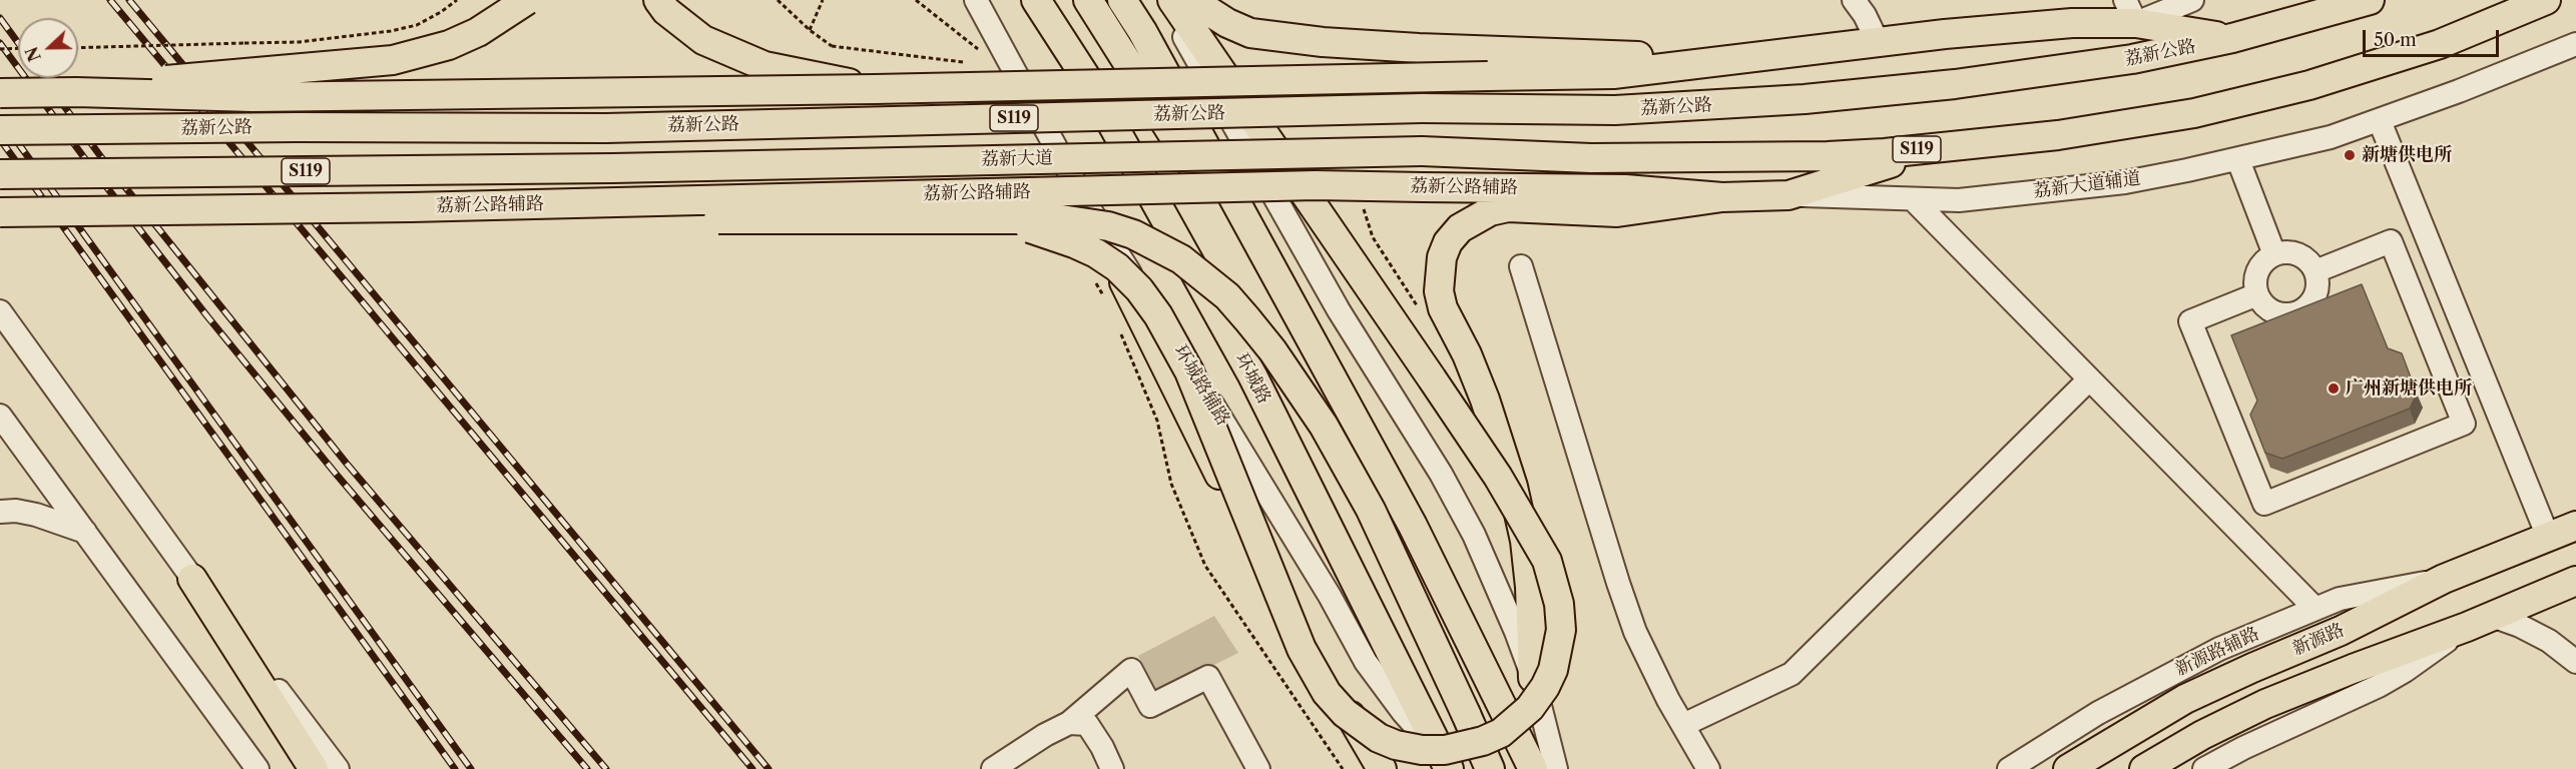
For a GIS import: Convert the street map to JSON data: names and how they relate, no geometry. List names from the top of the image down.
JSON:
{
  "streets": {
    "main road": [
      "荔新公路",
      "S119",
      "荔新大道",
      "荔新公路辅路",
      "环城路",
      "新源路"
    ],
    "street": ["荔新大道辅道", "环城路辅路", "新源路辅路"]
  },
  "crossings": [
    ["S119", "荔新大道"],
    ["S119", "荔新公路辅路"],
    ["荔新大道辅道", "荔新公路辅路"],
    ["环城路", "环城路辅路"],
    ["新源路", "新源路辅路"]
  ],
  "places": ["新塘供电所", "广州新塘供电所"],
  "scale_bar": "50 m",
  "north": "left"
}
